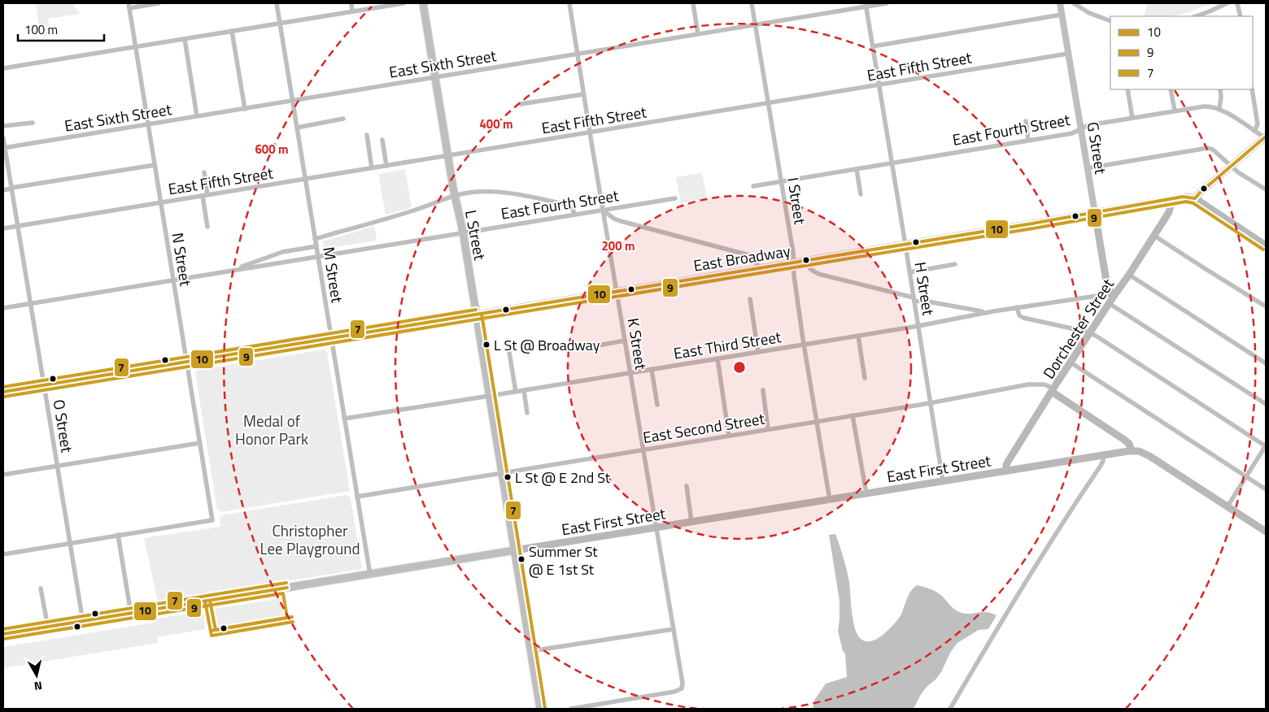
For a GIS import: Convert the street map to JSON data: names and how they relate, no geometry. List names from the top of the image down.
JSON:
{
  "streets": {
    "main road": [
      "G Street",
      "L Street",
      "East Broadway",
      "Dorchester Street",
      "East First Street"
    ],
    "street": [
      "East Sixth Street",
      "East Fifth Street",
      "East Fourth Street",
      "I Street",
      "N Street",
      "M Street",
      "H Street",
      "K Street",
      "East Third Street",
      "O Street",
      "East Second Street"
    ]
  },
  "crossings": [
    ["East Sixth Street", "I Street"],
    ["East Sixth Street", "L Street"],
    ["East Sixth Street", "N Street"],
    ["East Sixth Street", "M Street"],
    ["East Sixth Street", "H Street"],
    ["East Sixth Street", "K Street"],
    ["East Sixth Street", "O Street"],
    ["East Fifth Street", "G Street"],
    ["East Fifth Street", "I Street"],
    ["East Fifth Street", "L Street"],
    ["East Fifth Street", "N Street"],
    ["East Fifth Street", "M Street"],
    ["East Fifth Street", "H Street"],
    ["East Fifth Street", "K Street"],
    ["East Fifth Street", "O Street"],
    ["East Fourth Street", "G Street"],
    ["East Fourth Street", "I Street"],
    ["East Fourth Street", "L Street"],
    ["East Fourth Street", "N Street"],
    ["East Fourth Street", "M Street"],
    ["East Fourth Street", "H Street"],
    ["East Fourth Street", "K Street"],
    ["East Fourth Street", "O Street"],
    ["G Street", "East Broadway"],
    ["G Street", "Dorchester Street"],
    ["G Street", "East Third Street"],
    ["I Street", "East Broadway"],
    ["I Street", "East Third Street"],
    ["I Street", "East Second Street"],
    ["I Street", "East First Street"],
    ["L Street", "East Broadway"],
    ["L Street", "East Third Street"],
    ["L Street", "East Second Street"],
    ["L Street", "East First Street"],
    ["East Broadway", "N Street"],
    ["East Broadway", "M Street"],
    ["East Broadway", "H Street"],
    ["East Broadway", "Dorchester Street"],
    ["East Broadway", "K Street"],
    ["East Broadway", "O Street"],
    ["M Street", "East Third Street"],
    ["M Street", "East Second Street"],
    ["M Street", "East First Street"],
    ["H Street", "East Third Street"],
    ["H Street", "East Second Street"],
    ["H Street", "East First Street"],
    ["Dorchester Street", "East Third Street"],
    ["Dorchester Street", "East Second Street"],
    ["Dorchester Street", "East First Street"],
    ["K Street", "East Third Street"],
    ["K Street", "East Second Street"],
    ["K Street", "East First Street"],
    ["O Street", "East First Street"]
  ],
  "parks": ["Medal of Honor Park", "Christopher Lee Playground"],
  "places": ["L St @ Broadway", "L St @ E 2nd St", "Summer St @ E 1st St"],
  "lines": ["transit line 10", "transit line 9", "transit line 7"],
  "legend": ["10", "9", "7"],
  "scale_bar": "100 m",
  "north": "bottom",
  "rings": ["400 m", "600 m", "200 m"]
}
